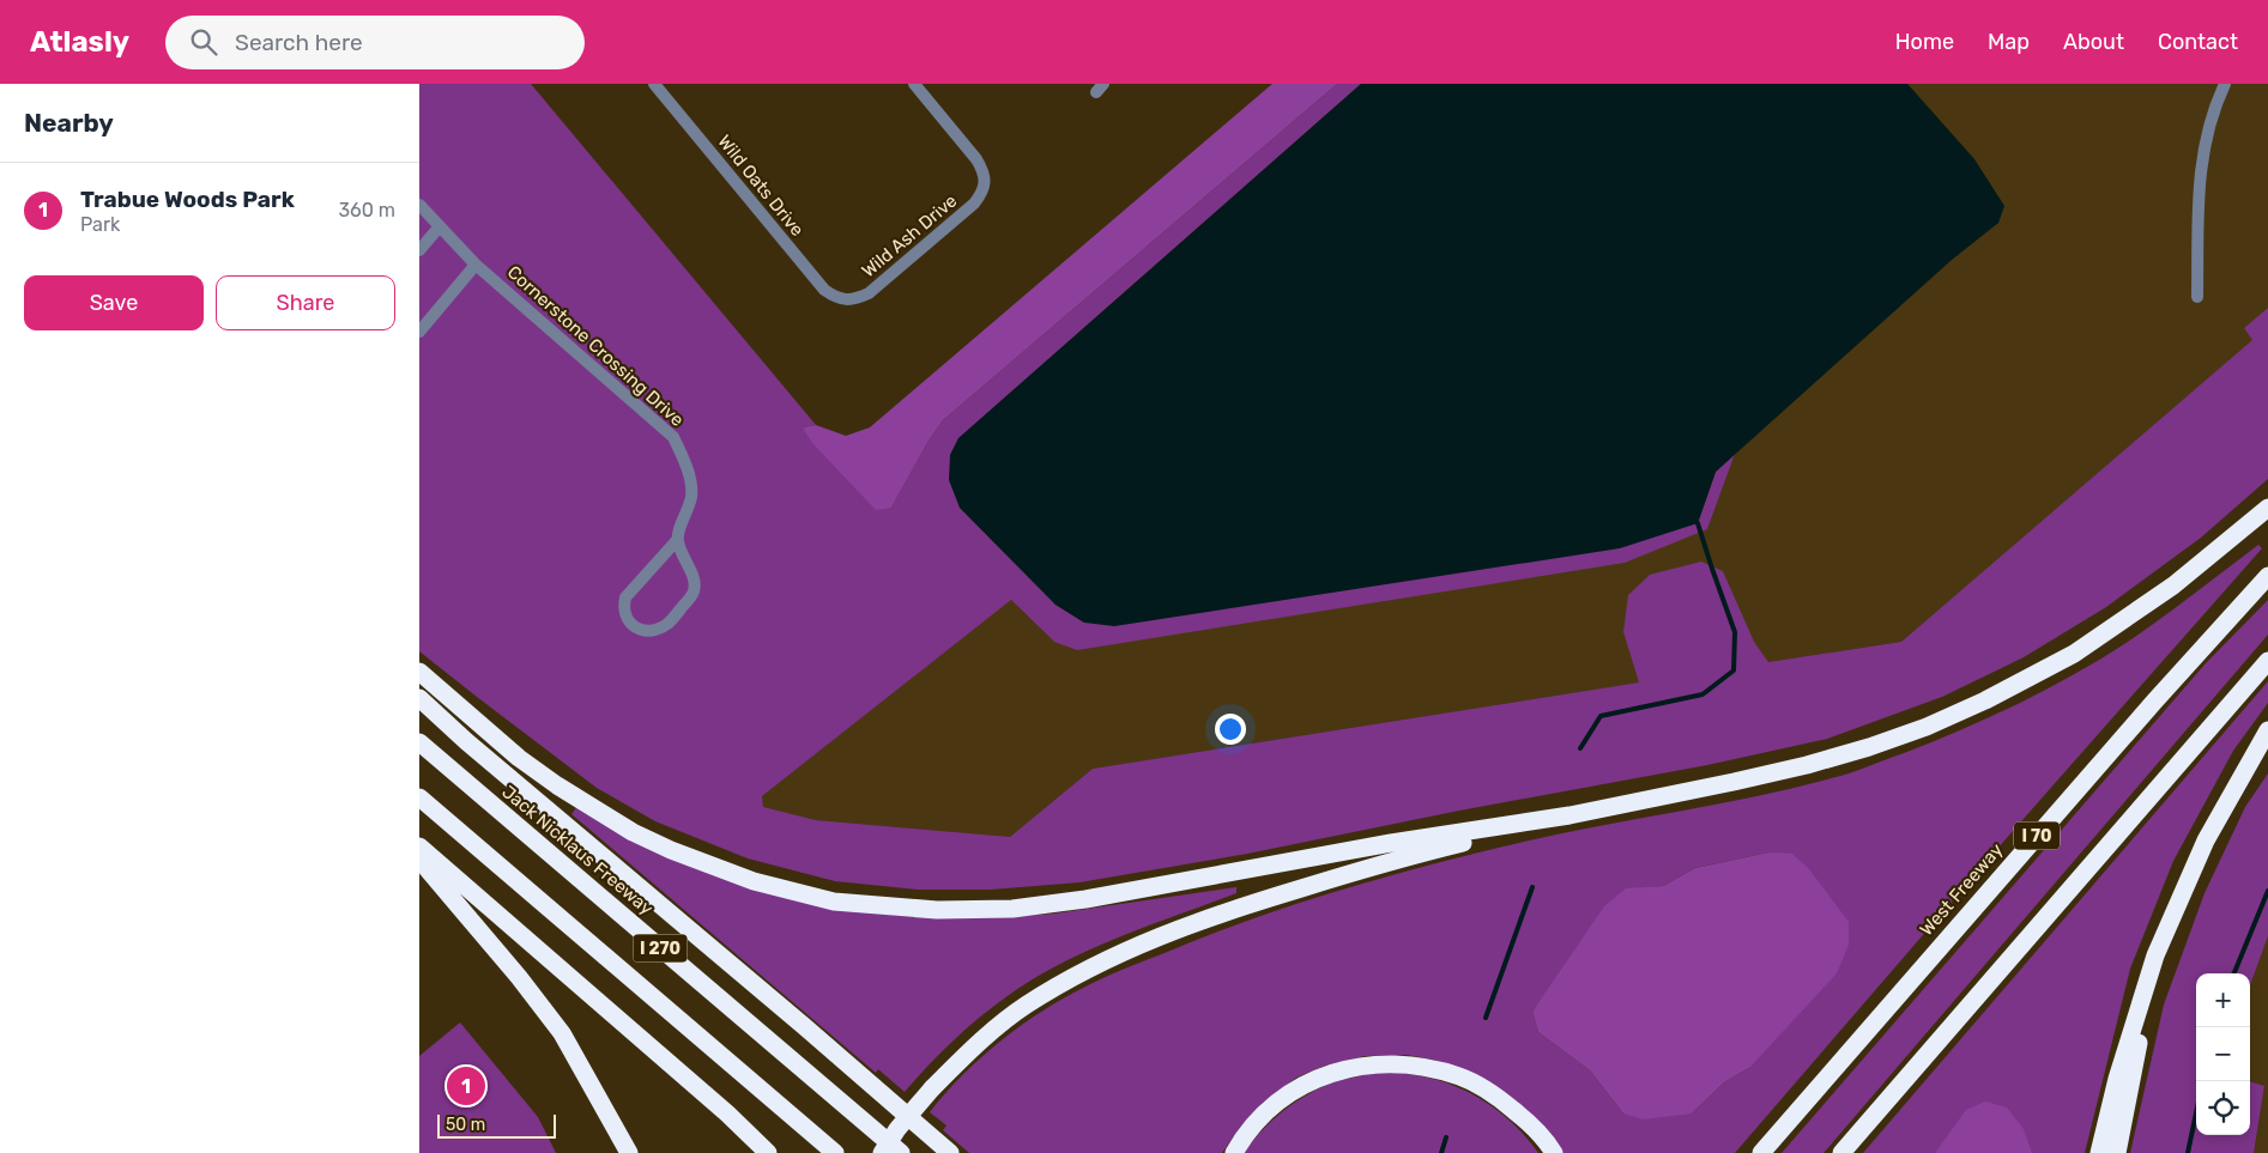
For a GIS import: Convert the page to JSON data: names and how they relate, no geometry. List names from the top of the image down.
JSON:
{
  "streets": {
    "highway": [
      "I 70",
      "Jack Nicklaus Freeway",
      "West Freeway",
      "I 270"
    ],
    "street": ["Wild Oats Drive", "Wild Ash Drive", "Cornerstone Crossing Drive"]
  },
  "crossings": [
    ["Wild Oats Drive", "Wild Ash Drive"]
  ],
  "scale_bar": "50 m",
  "page": {
    "header": "Atlasly",
    "search": "Search here",
    "nav": [
      "Home",
      "Map",
      "About",
      "Contact"
    ],
    "heading": "Nearby",
    "list": [
      {
        "mark": "1",
        "name": "Trabue Woods Park",
        "note": "Park",
        "value": "360 m"
      }
    ],
    "buttons": ["Save", "Share"],
    "map_buttons": ["+", "−"],
    "pins": "1",
    "scale": "50 m"
  }
}
